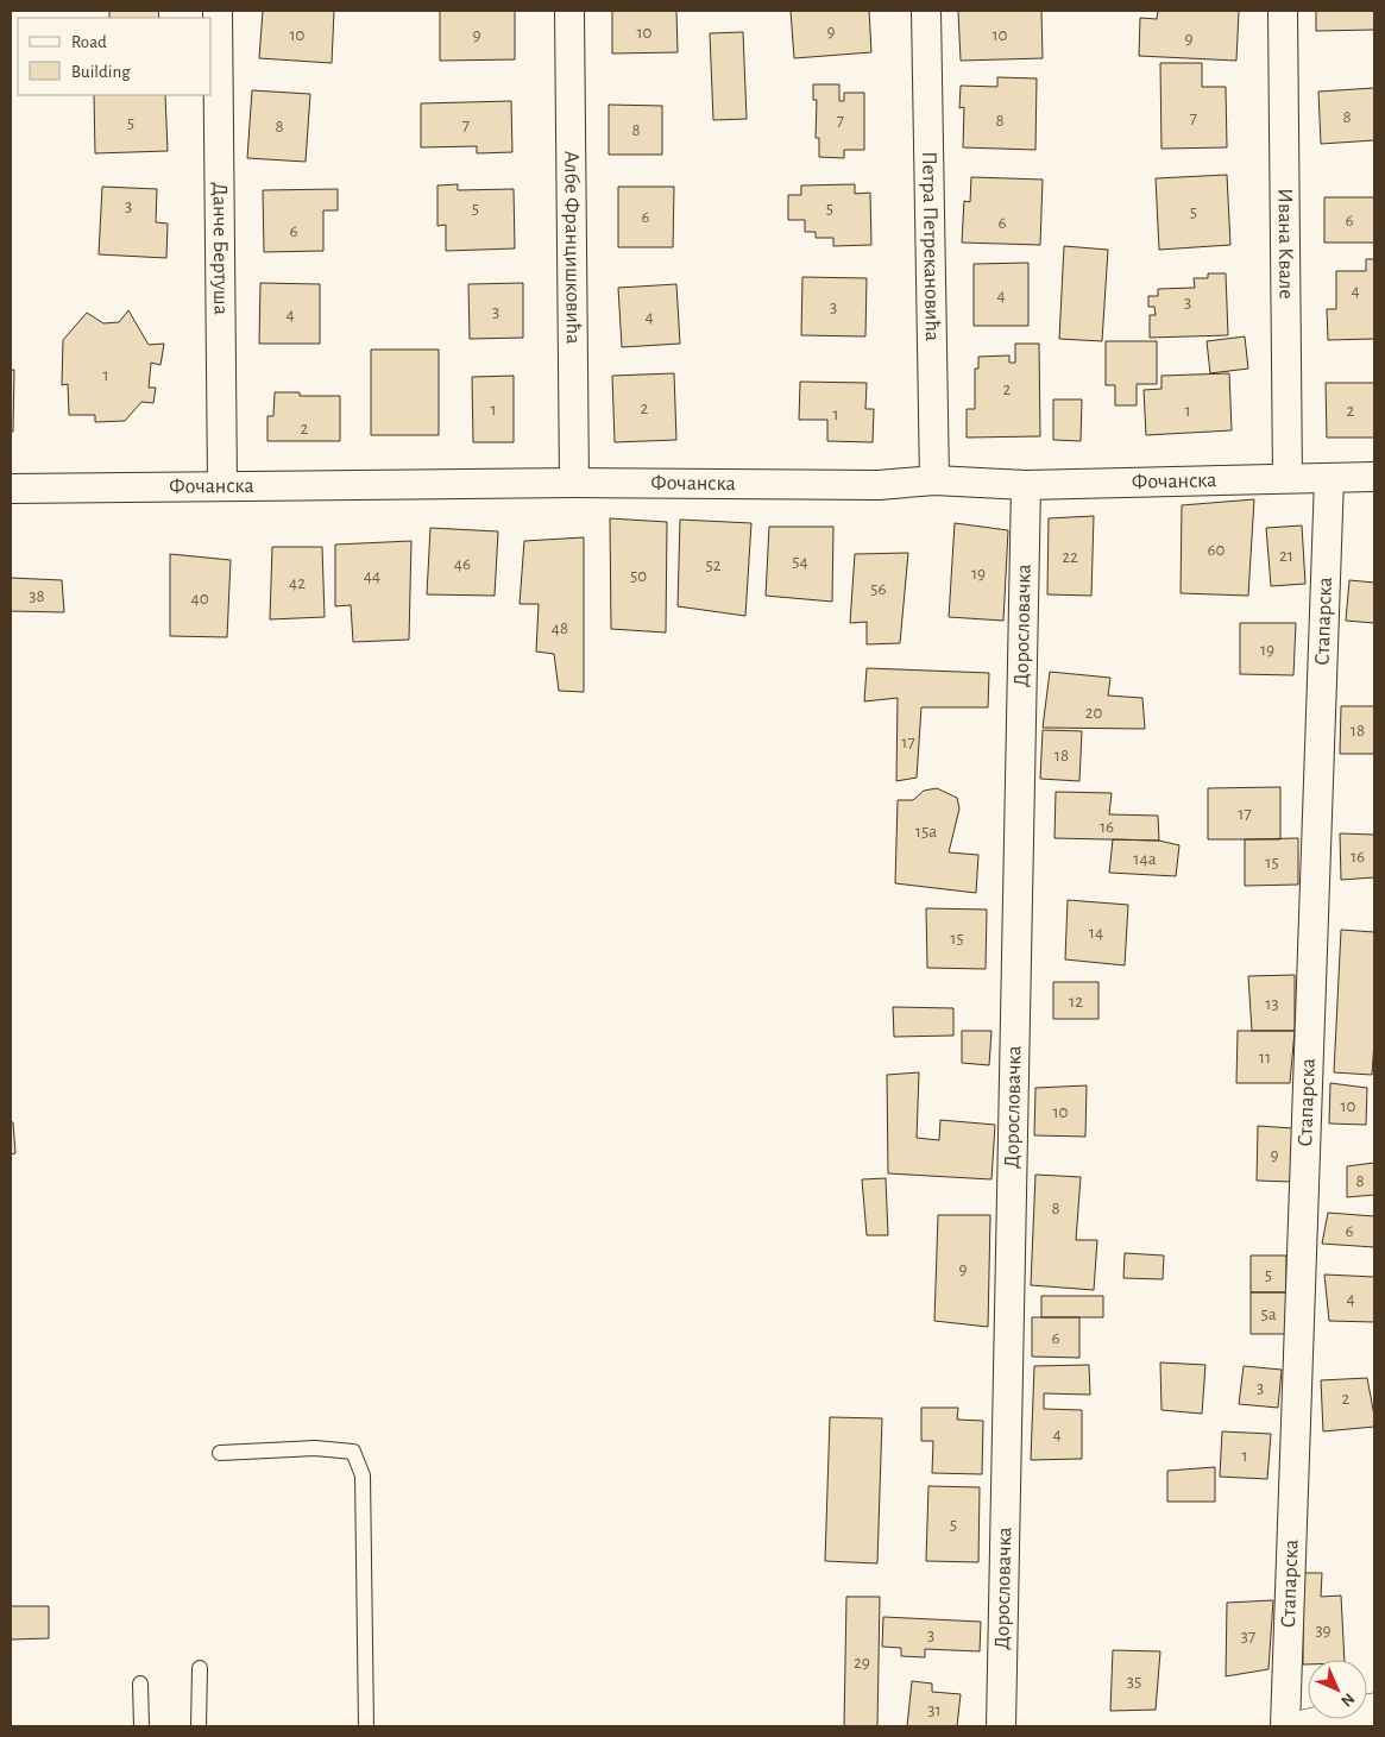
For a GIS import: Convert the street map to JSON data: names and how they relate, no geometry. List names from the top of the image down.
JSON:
{
  "streets": {
    "street": [
      "Ивана Квале",
      "Петра Петрекановића",
      "Албе Францишковића",
      "Данче Бертуша",
      "Фочанска",
      "Стапарска",
      "Дорословачка"
    ]
  },
  "crossings": [
    ["Ивана Квале", "Фочанска"],
    ["Петра Петрекановића", "Фочанска"],
    ["Албе Францишковића", "Фочанска"],
    ["Данче Бертуша", "Фочанска"],
    ["Фочанска", "Стапарска"],
    ["Фочанска", "Дорословачка"]
  ],
  "house_numbers": [
    "9",
    "10",
    "10",
    "9",
    "10",
    "9",
    "8",
    "7",
    "7",
    "8",
    "5",
    "7",
    "8",
    "8",
    "3",
    "5",
    "5",
    "5",
    "6",
    "6",
    "6",
    "6",
    "4",
    "4",
    "3",
    "3",
    "3",
    "4",
    "4",
    "1",
    "2",
    "2",
    "1",
    "1",
    "2",
    "1",
    "2",
    "60",
    "21",
    "22",
    "54",
    "46",
    "52",
    "19",
    "44",
    "50",
    "42",
    "56",
    "38",
    "40",
    "48",
    "19",
    "20",
    "18",
    "17",
    "18",
    "17",
    "16",
    "15a",
    "16",
    "14a",
    "15",
    "14",
    "15",
    "12",
    "13",
    "11",
    "10",
    "10",
    "9",
    "8",
    "8",
    "6",
    "9",
    "5",
    "4",
    "5a",
    "6",
    "3",
    "2",
    "4",
    "1",
    "5",
    "39",
    "3",
    "37",
    "29",
    "35",
    "31"
  ],
  "legend": ["Road", "Building"],
  "north": "bottom right"
}
